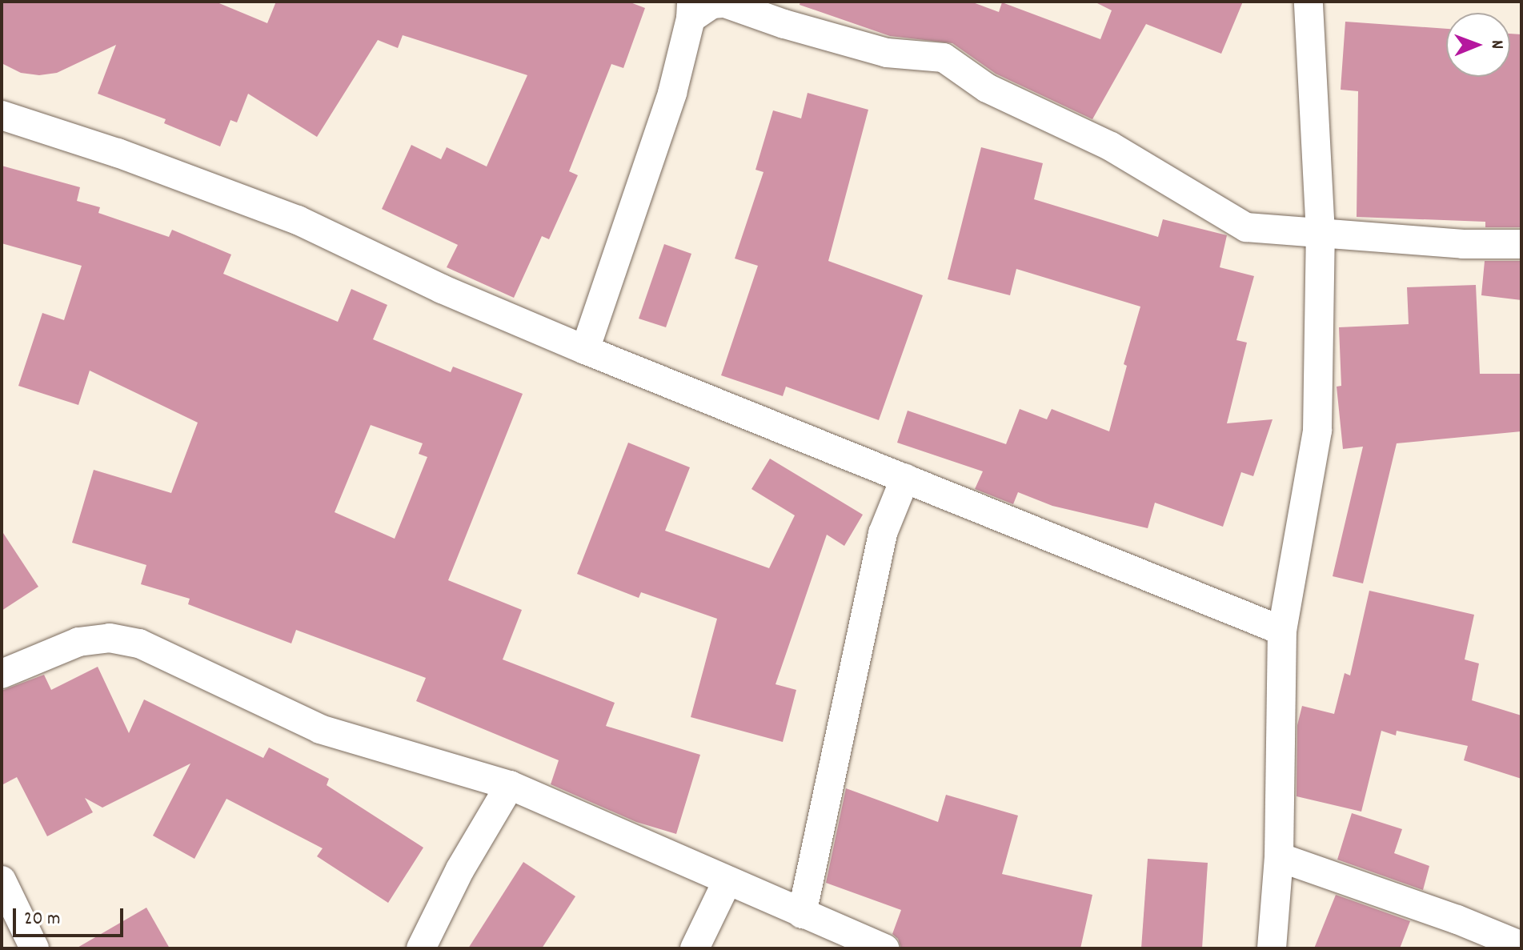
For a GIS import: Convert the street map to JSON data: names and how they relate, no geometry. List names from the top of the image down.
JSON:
{
  "scale_bar": "20 m",
  "north": "right"
}
